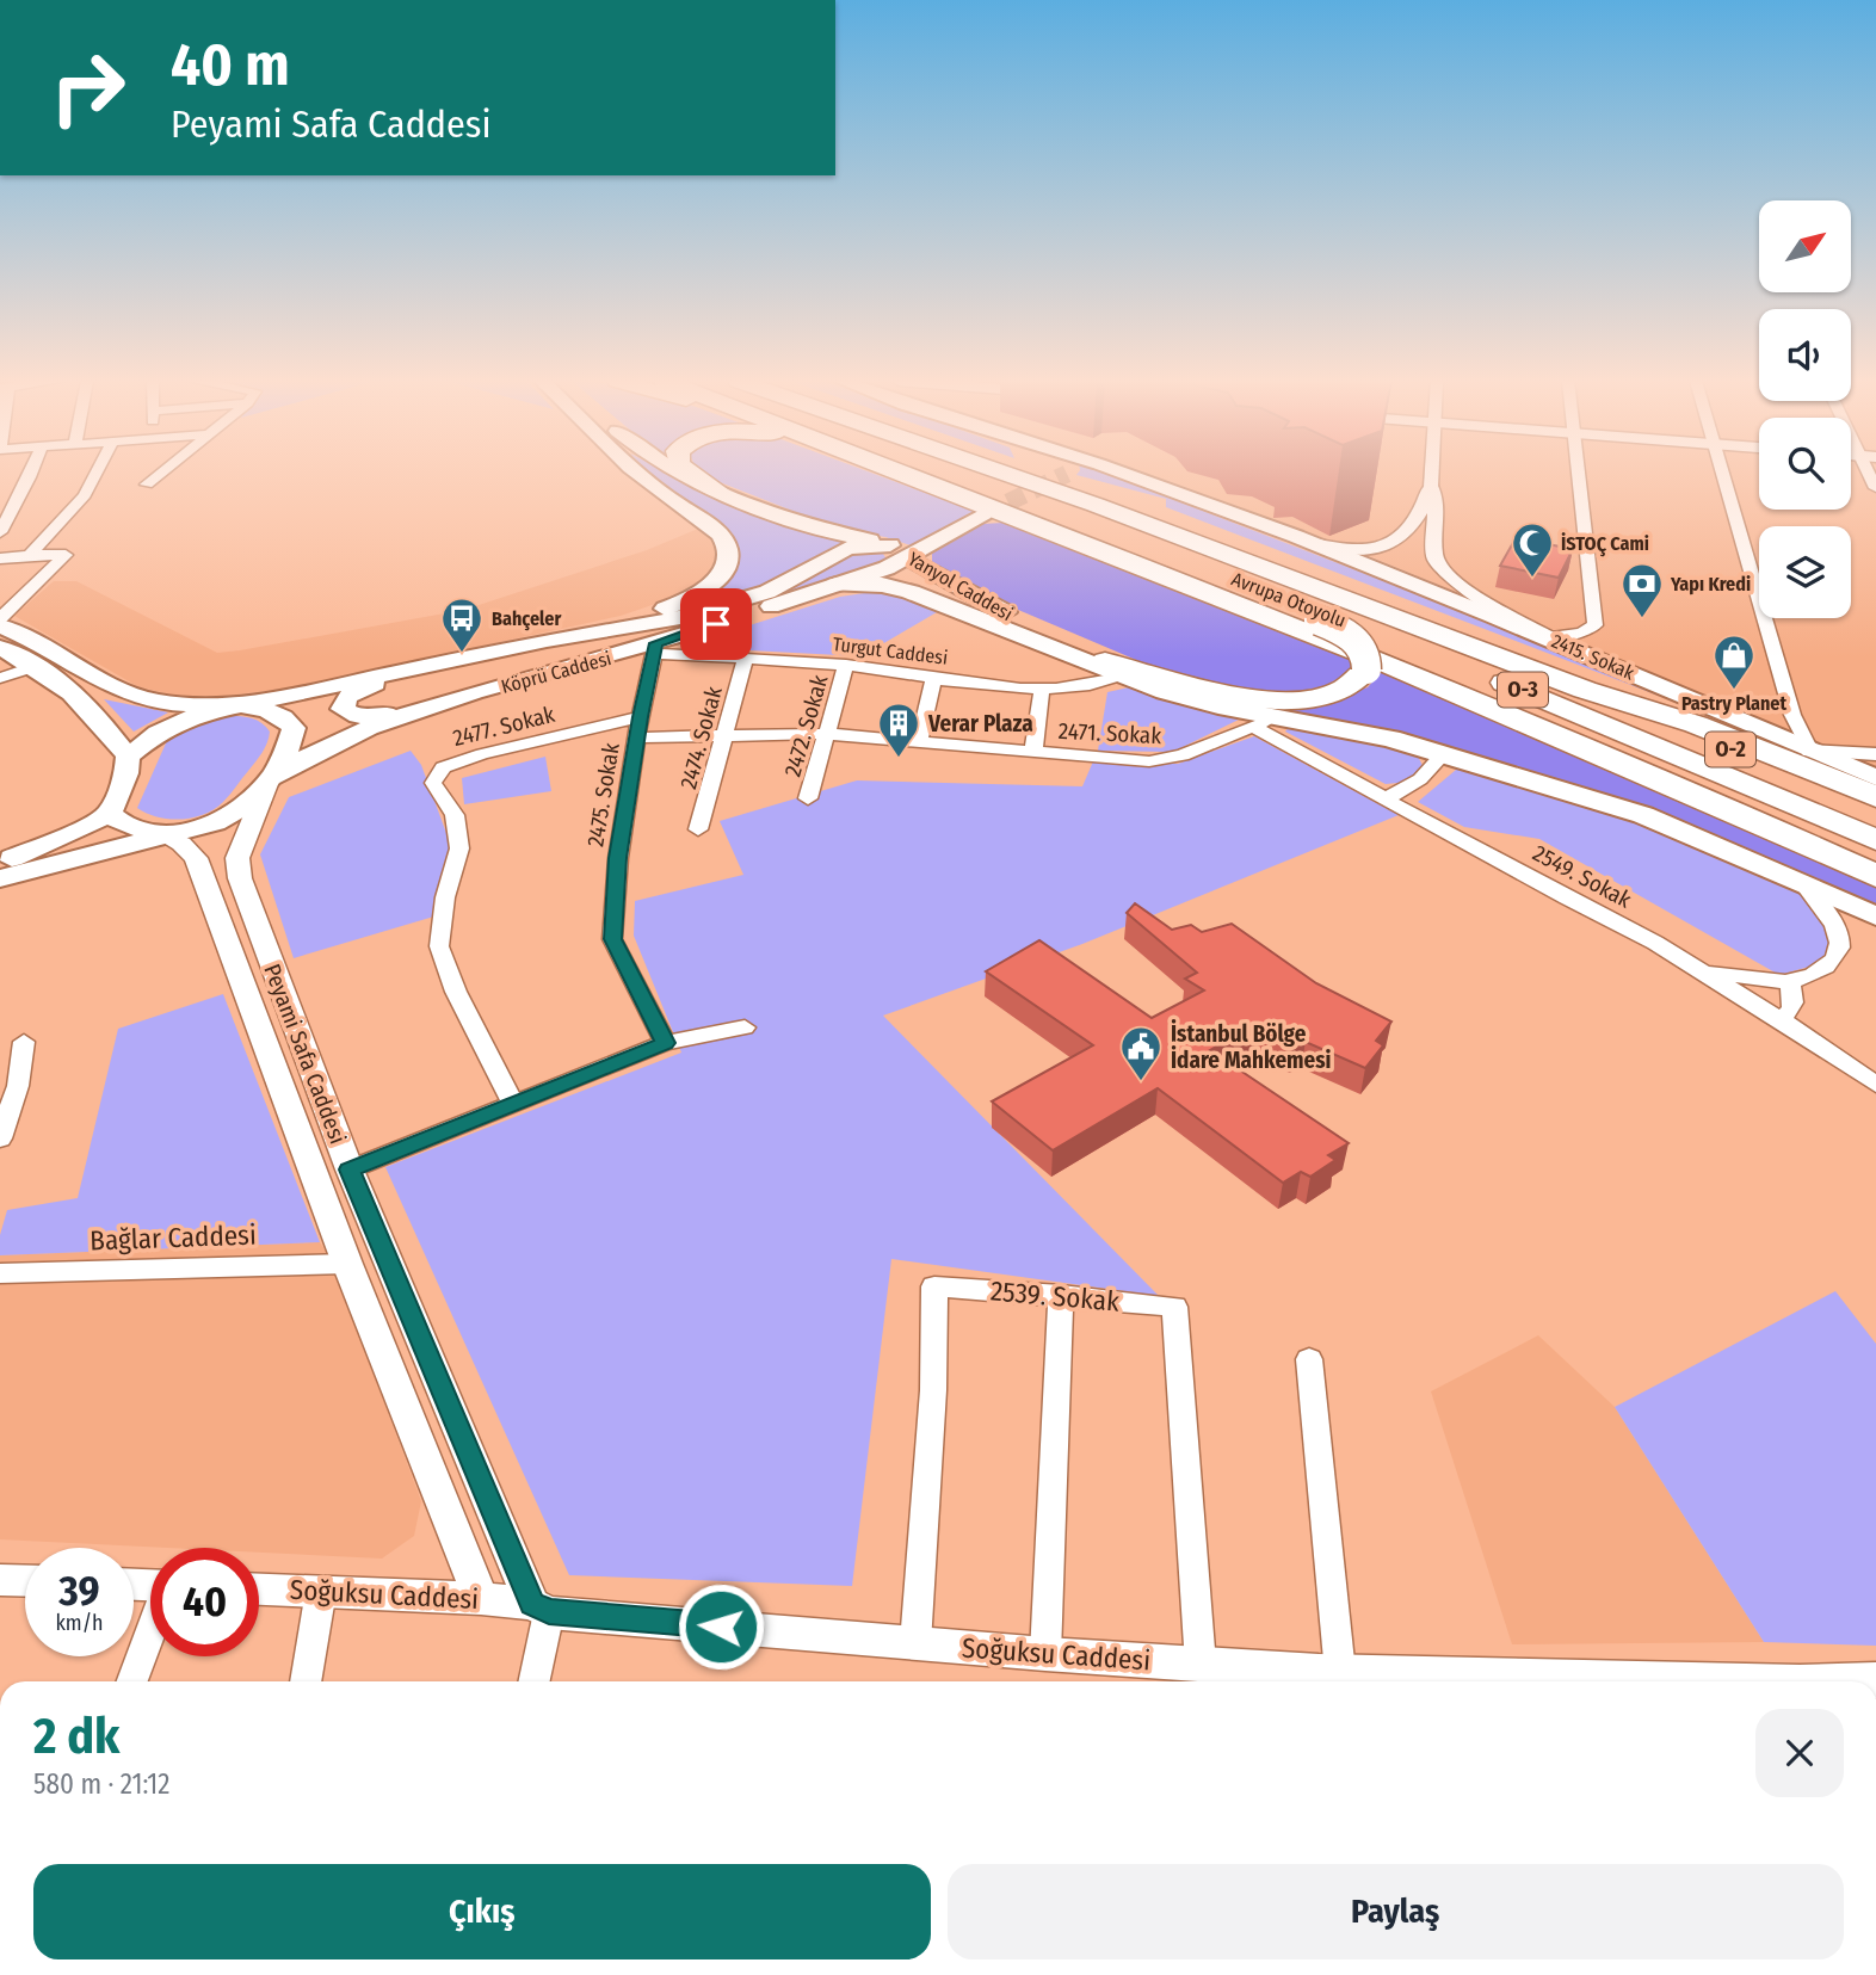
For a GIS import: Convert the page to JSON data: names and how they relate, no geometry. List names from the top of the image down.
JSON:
{
  "streets": {
    "highway": ["Avrupa Otoyolu", "O-3", "O-2"],
    "main road": ["Yanyol Caddesi", "2415. Sokak", "Köprü Caddesi"],
    "street": [
      "Turgut Caddesi",
      "2477. Sokak",
      "2472. Sokak",
      "2471. Sokak",
      "2474. Sokak",
      "2475. Sokak",
      "2549. Sokak",
      "Peyami Safa Caddesi",
      "Bağlar Caddesi",
      "2539. Sokak",
      "Soğuksu Caddesi"
    ]
  },
  "crossings": [
    ["Yanyol Caddesi", "Turgut Caddesi"],
    ["Yanyol Caddesi", "Köprü Caddesi"],
    ["Avrupa Otoyolu", "O-2"],
    ["Turgut Caddesi", "Köprü Caddesi"],
    ["Turgut Caddesi", "2472. Sokak"],
    ["Turgut Caddesi", "2474. Sokak"],
    ["Turgut Caddesi", "2475. Sokak"],
    ["Köprü Caddesi", "2475. Sokak"],
    ["Köprü Caddesi", "Peyami Safa Caddesi"],
    ["2477. Sokak", "2471. Sokak"],
    ["2477. Sokak", "2475. Sokak"],
    ["2472. Sokak", "2471. Sokak"],
    ["2471. Sokak", "2474. Sokak"],
    ["2471. Sokak", "2475. Sokak"],
    ["2471. Sokak", "2549. Sokak"],
    ["Peyami Safa Caddesi", "Bağlar Caddesi"],
    ["Peyami Safa Caddesi", "Soğuksu Caddesi"],
    ["2539. Sokak", "Soğuksu Caddesi"]
  ],
  "places": {
    "mosque": ["İSTOÇ Cami"],
    "bank": ["Yapı Kredi"],
    "bus stop": ["Bahçeler"],
    "shop": ["Pastry Planet"],
    "building": ["Verar Plaza"],
    "public building": ["İstanbul Bölge İdare Mahkemesi"]
  },
  "north": "top right",
  "page": {
    "turn": ["40 m", "Peyami Safa Caddesi"],
    "speed": "39 km/h",
    "limit": "40",
    "heading": ["2 dk", "580 m · 21:12"],
    "buttons": ["Çıkış", "Paylaş"]
  }
}
